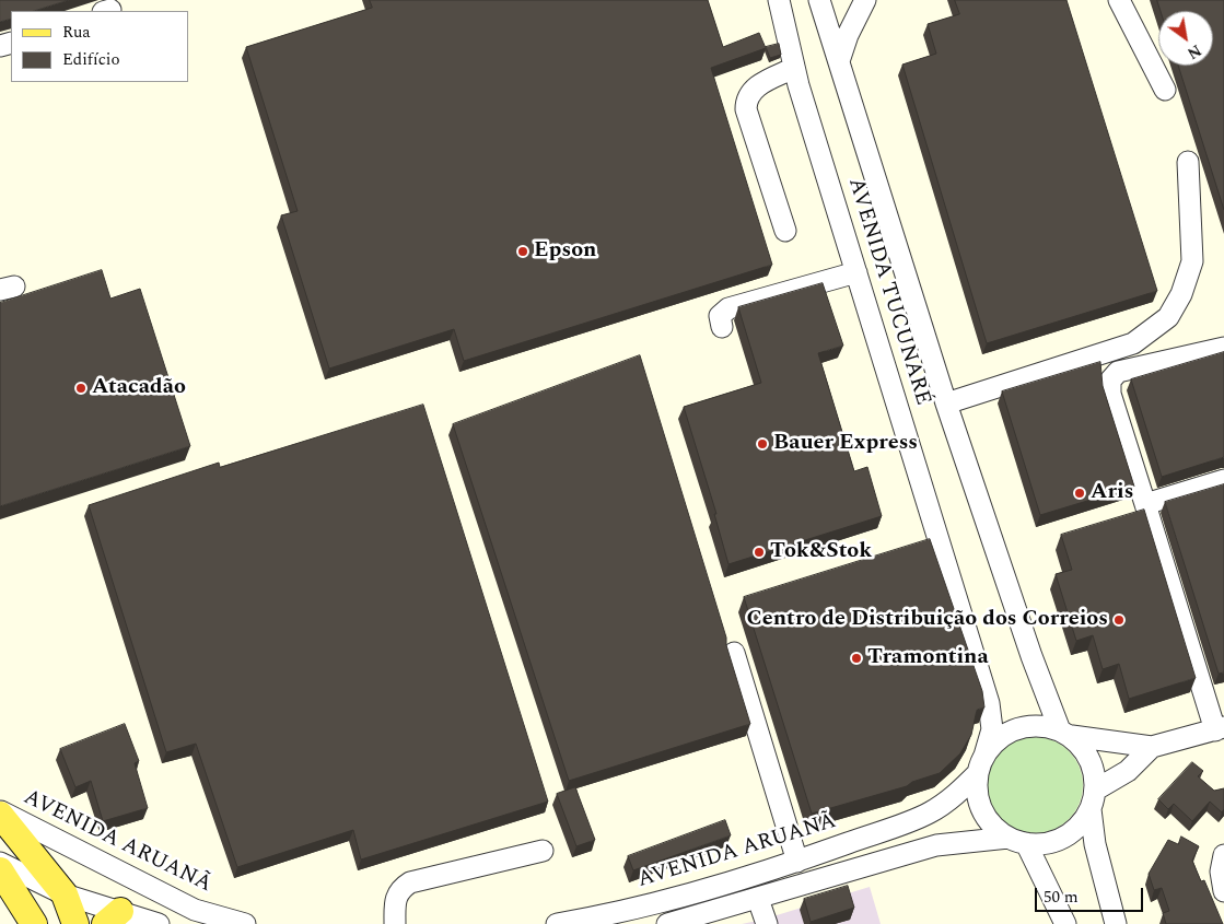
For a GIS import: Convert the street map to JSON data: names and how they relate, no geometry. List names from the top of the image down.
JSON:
{
  "streets": {
    "street": ["AVENIDA TUCUNARÉ", "AVENIDA ARUANÃ"]
  },
  "crossings": [
    ["AVENIDA TUCUNARÉ", "AVENIDA ARUANÃ"]
  ],
  "places": [
    "Epson",
    "Atacadão",
    "Bauer Express",
    "Aris",
    "Tok&Stok",
    "Centro de Distribuição dos Correios",
    "Tramontina"
  ],
  "legend": ["Rua", "Edifício"],
  "scale_bar": "50 m",
  "north": "bottom right"
}
